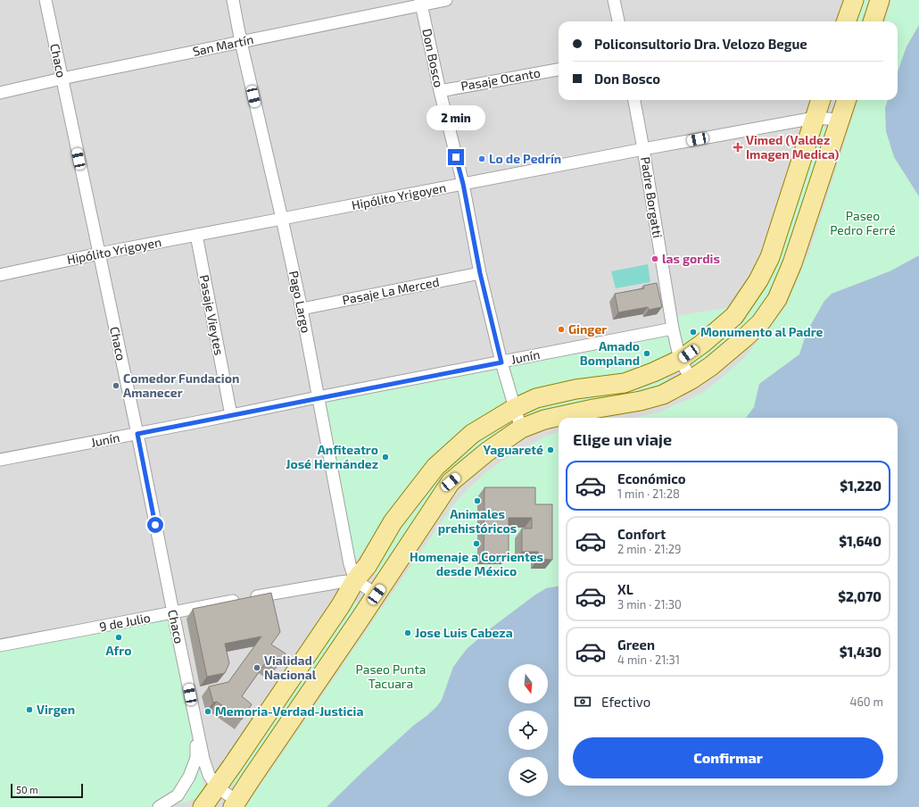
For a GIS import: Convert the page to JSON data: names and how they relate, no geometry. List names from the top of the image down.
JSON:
{
  "streets": {
    "street": [
      "San Martín",
      "Don Bosco",
      "Chaco",
      "Pasaje Ocanto",
      "Hipólito Yrigoyen",
      "Padre Borgatti",
      "Pasaje La Merced",
      "Pago Largo",
      "Pasaje Vieytes",
      "Junín",
      "9 de Julio"
    ]
  },
  "crossings": [
    ["San Martín", "Don Bosco"],
    ["San Martín", "Chaco"],
    ["San Martín", "Pago Largo"],
    ["Don Bosco", "Pasaje Ocanto"],
    ["Don Bosco", "Hipólito Yrigoyen"],
    ["Don Bosco", "Pasaje La Merced"],
    ["Don Bosco", "Junín"],
    ["Chaco", "Hipólito Yrigoyen"],
    ["Chaco", "Junín"],
    ["Chaco", "9 de Julio"],
    ["Hipólito Yrigoyen", "Padre Borgatti"],
    ["Hipólito Yrigoyen", "Pago Largo"],
    ["Hipólito Yrigoyen", "Pasaje Vieytes"],
    ["Padre Borgatti", "Junín"],
    ["Pasaje La Merced", "Pago Largo"],
    ["Pago Largo", "Junín"],
    ["Pago Largo", "9 de Julio"],
    ["Pasaje Vieytes", "Junín"]
  ],
  "parks": ["Paseo Pedro Ferré", "Paseo Punta Tacuara"],
  "places": {
    "health": ["Vimed (Valdez Imagen Medica)"],
    "other": [
      "Lo de Pedrín",
      "las gordis",
      "Ginger",
      "Monumento al Padre",
      "Amado Bompland",
      "Comedor Fundacion Amanecer",
      "Yaguareté",
      "Anfiteatro José Hernández",
      "Animales prehistóricos",
      "Homenaje a Corrientes desde México",
      "Jose Luis Cabeza",
      "Afro",
      "Vialidad Nacional",
      "Virgen",
      "Memoria-Verdad-Justicia"
    ]
  },
  "scale_bar": "50 m",
  "north": "bottom",
  "page": {
    "banner": ["Policonsultorio Dra. Velozo Begue", "Don Bosco"],
    "bubble": "2 min",
    "heading": "Elige un viaje",
    "list": [
      {
        "name": "Económico",
        "note": "1 min · 21:28",
        "value": "$1,220"
      },
      {
        "name": "Confort",
        "note": "2 min · 21:29",
        "value": "$1,640"
      },
      {
        "name": "XL",
        "note": "3 min · 21:30",
        "value": "$2,070"
      },
      {
        "name": "Green",
        "note": "4 min · 21:31",
        "value": "$1,430"
      }
    ],
    "pay": ["Efectivo", "460 m"],
    "buttons": "Confirmar",
    "scale": "50 m"
  }
}
